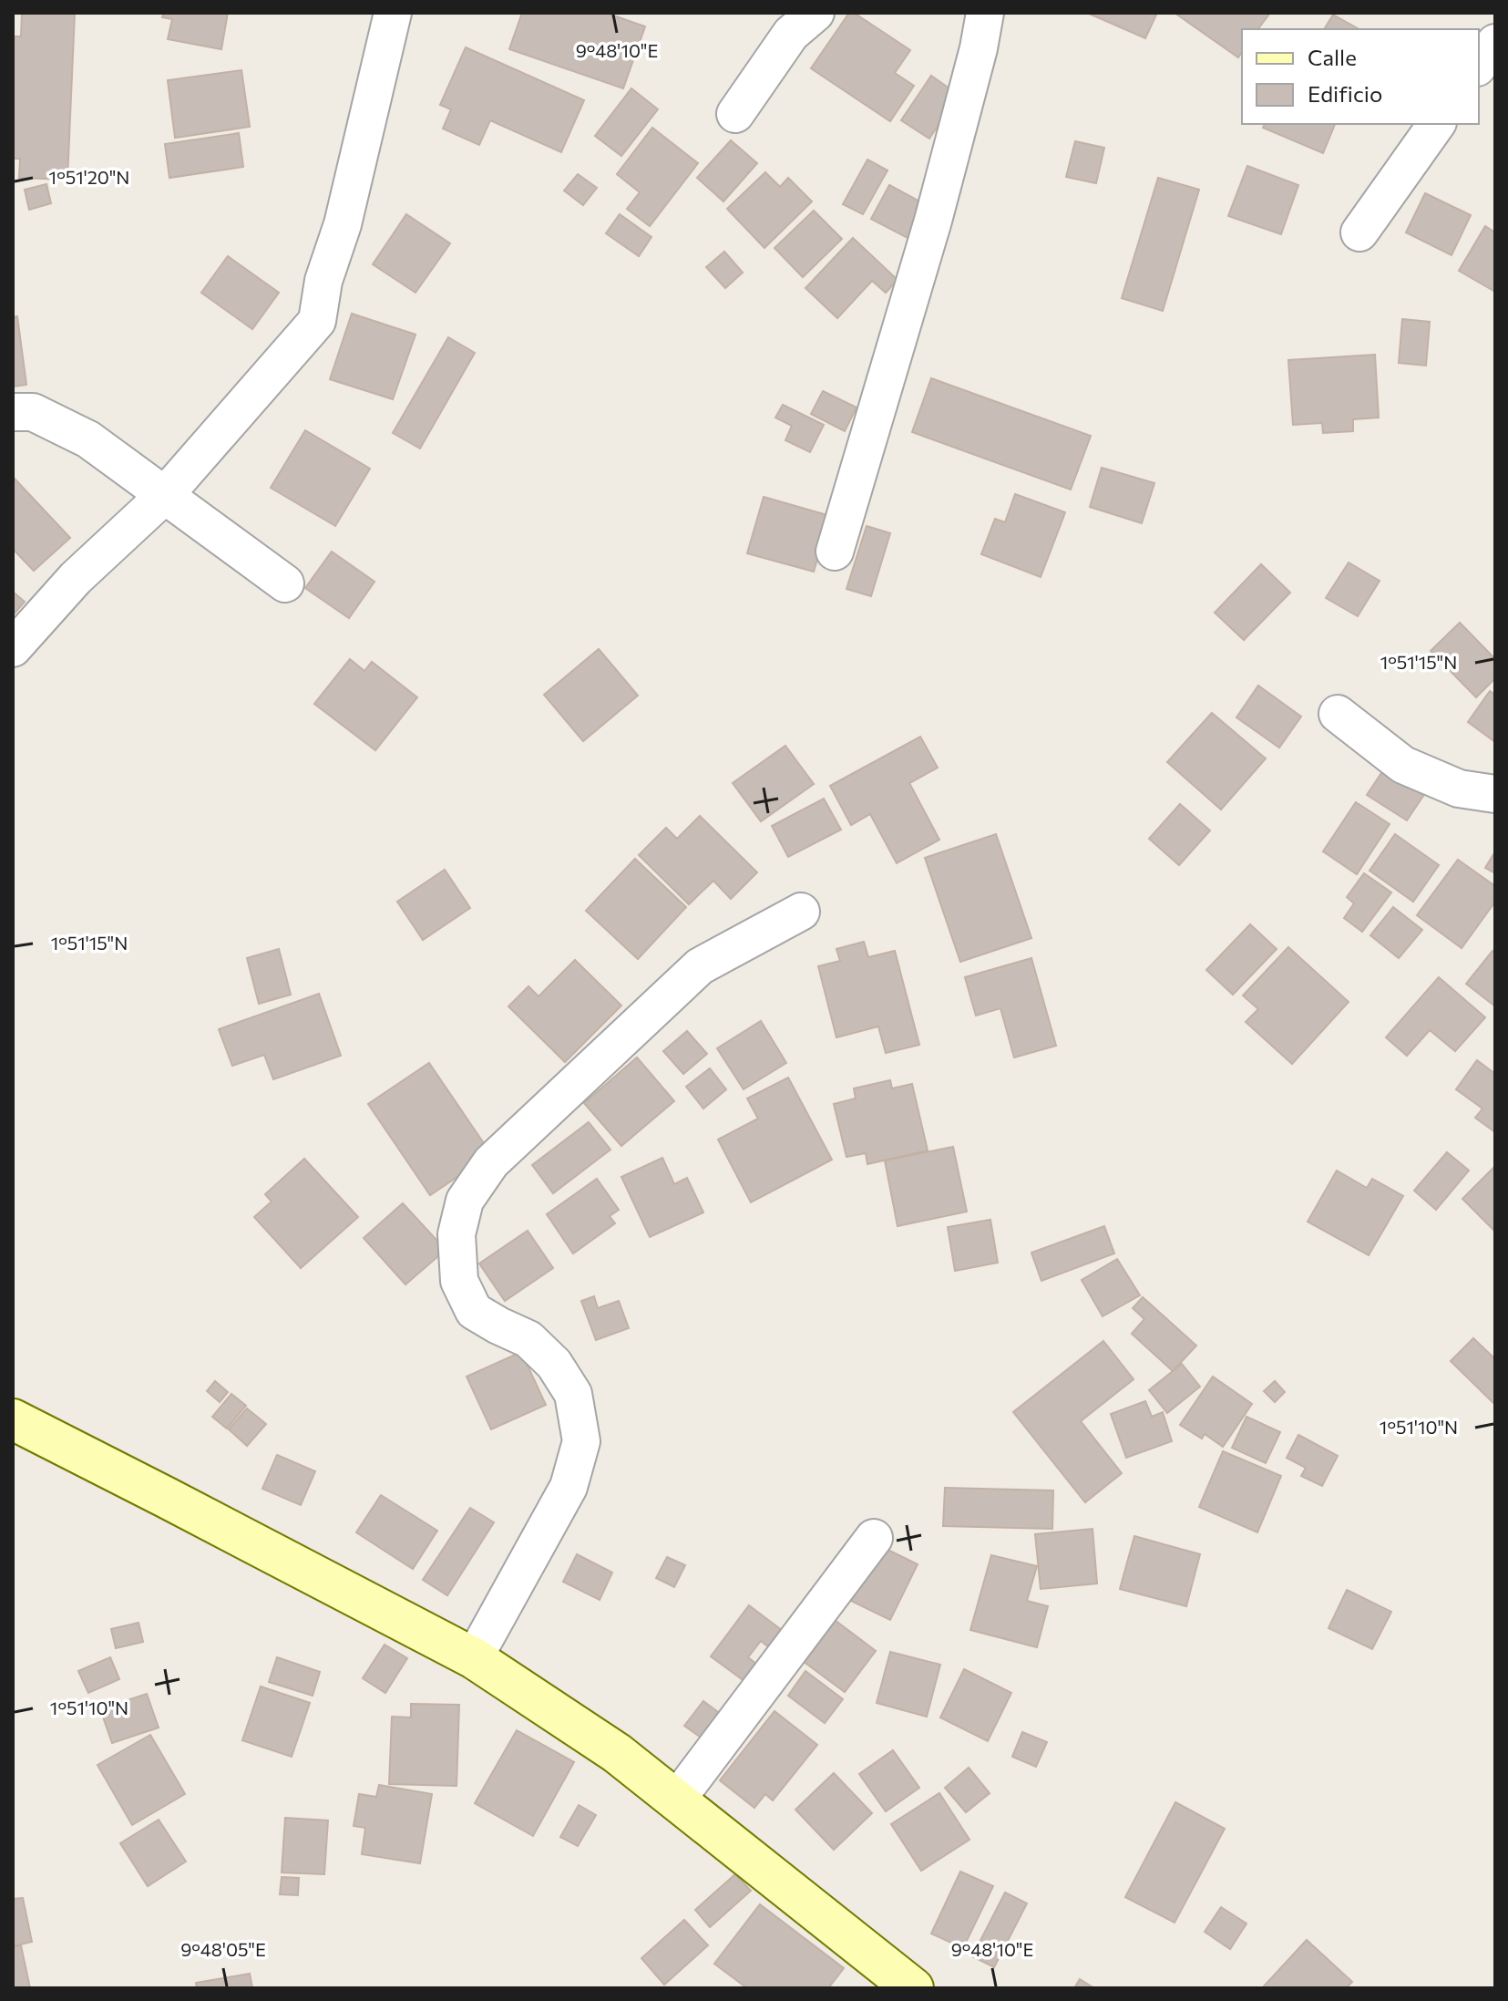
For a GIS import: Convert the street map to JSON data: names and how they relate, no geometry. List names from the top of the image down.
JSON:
{
  "legend": ["Calle", "Edificio"],
  "coordinates": [
    "9°48'10\"E",
    "1°51'20\"N",
    "1°51'15\"N",
    "1°51'10\"N",
    "9°48'05\"E"
  ]
}
